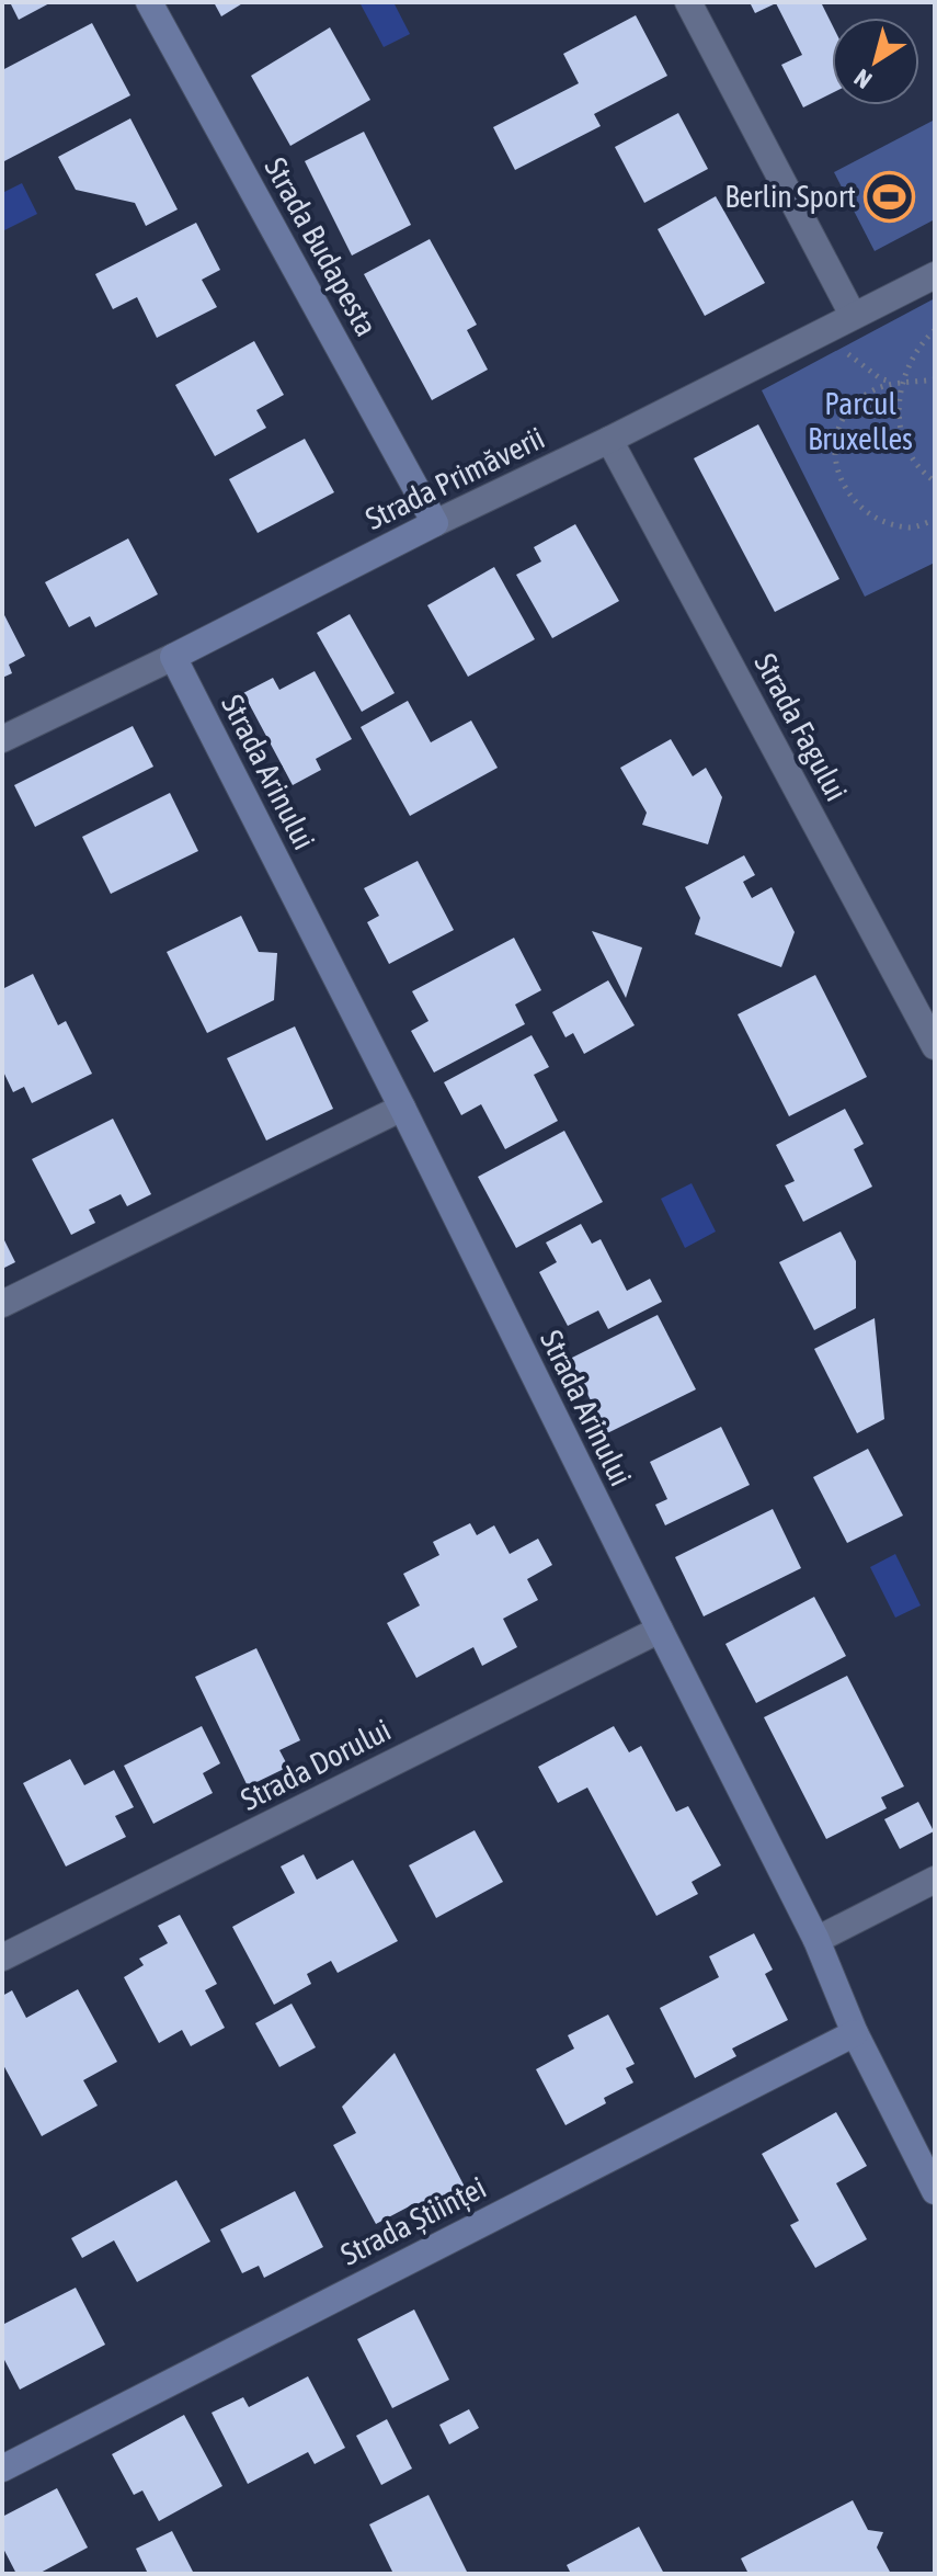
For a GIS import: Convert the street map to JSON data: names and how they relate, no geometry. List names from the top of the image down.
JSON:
{
  "streets": {
    "street": [
      "Strada Budapesta",
      "Strada Primăverii",
      "Strada Fagului",
      "Strada Arinului",
      "Strada Dorului",
      "Strada Științei"
    ]
  },
  "crossings": [
    ["Strada Budapesta", "Strada Primăverii"],
    ["Strada Primăverii", "Strada Fagului"],
    ["Strada Primăverii", "Strada Arinului"],
    ["Strada Arinului", "Strada Dorului"],
    ["Strada Arinului", "Strada Științei"]
  ],
  "parks": ["Parcul Bruxelles"],
  "places": {
    "sports": ["Berlin Sport"]
  },
  "north": "bottom left"
}
